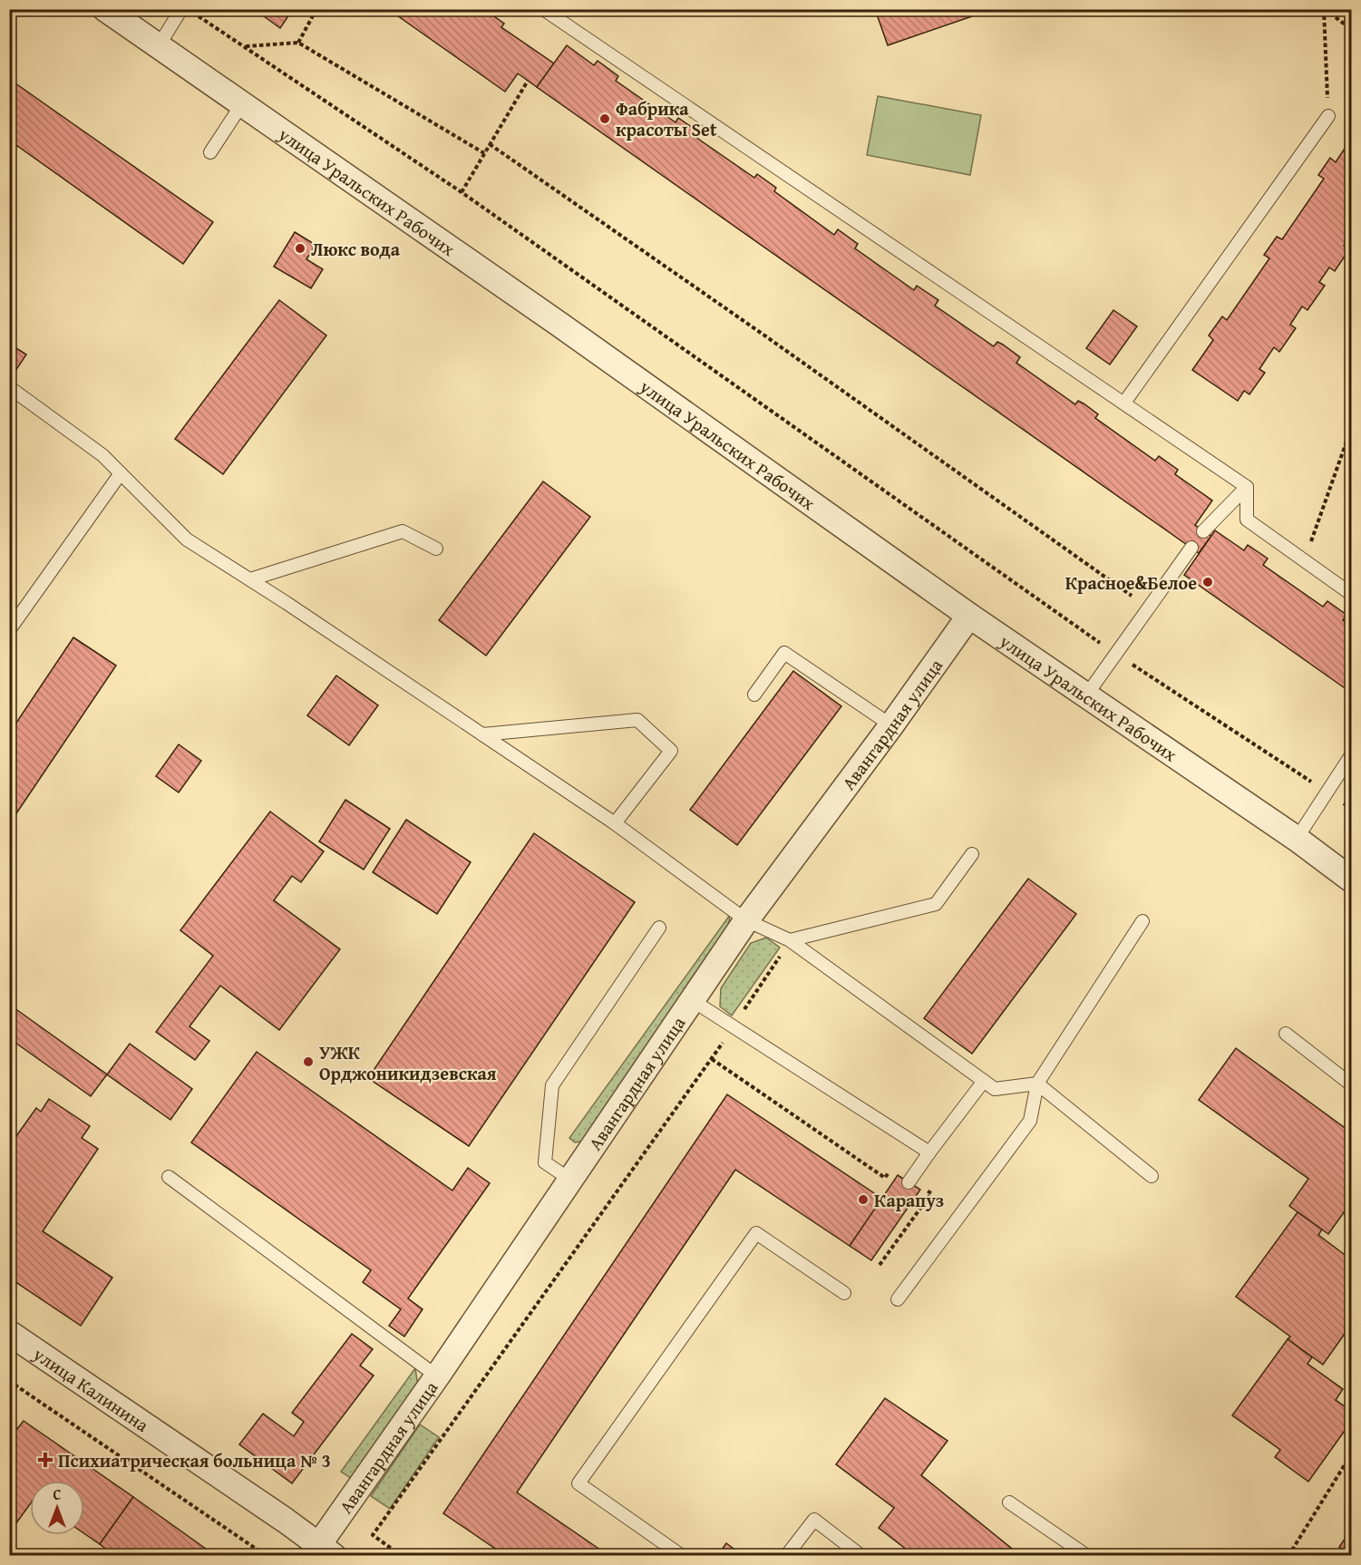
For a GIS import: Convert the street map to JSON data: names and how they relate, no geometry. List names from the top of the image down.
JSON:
{
  "streets": {
    "street": ["улица Уральских Рабочих", "Авангардная улица", "улица Калинина"]
  },
  "crossings": [
    ["улица Уральских Рабочих", "Авангардная улица"],
    ["Авангардная улица", "улица Калинина"]
  ],
  "places": {
    "other": [
      "Фабрика красоты Set",
      "Люкс вода",
      "Красное&Белое",
      "УЖК Орджоникидзевская",
      "Карапуз"
    ],
    "health": ["Психиатрическая больница № 3"]
  },
  "north": "top"
}
